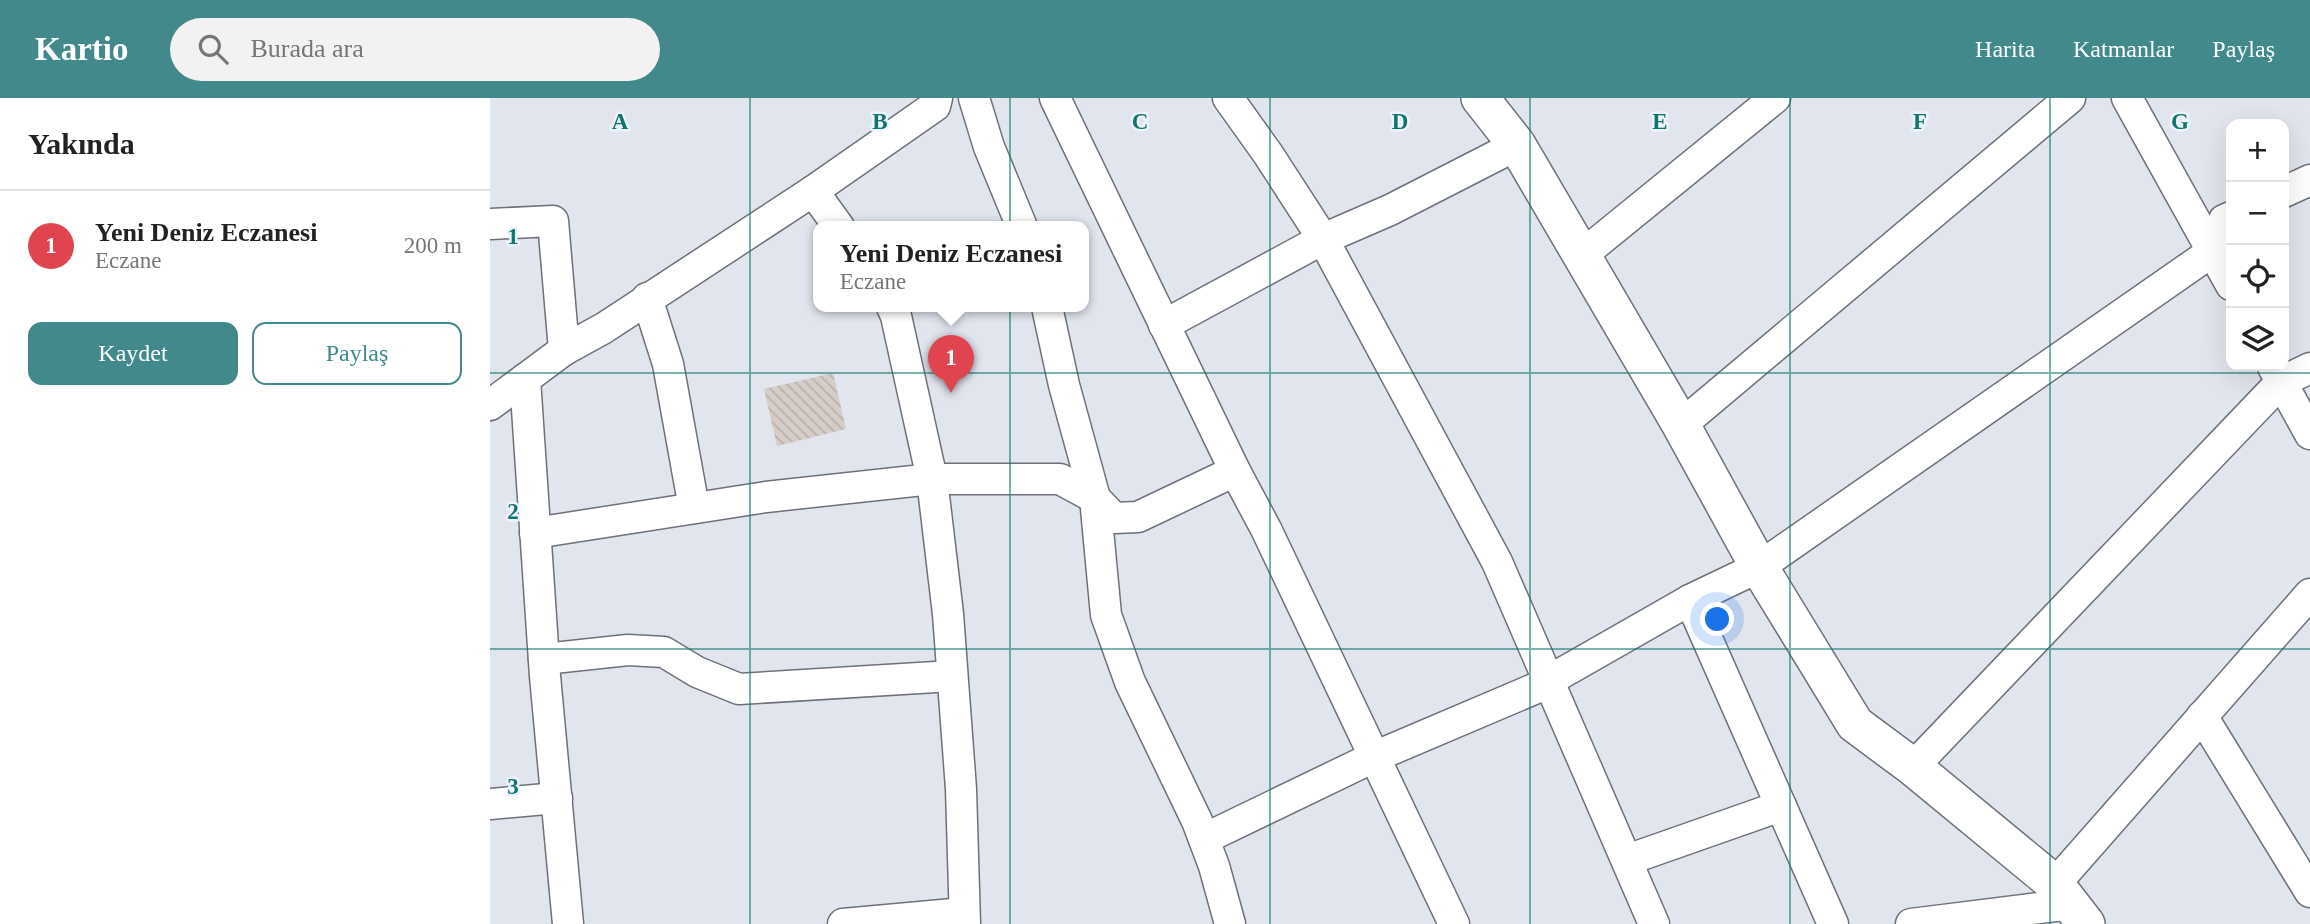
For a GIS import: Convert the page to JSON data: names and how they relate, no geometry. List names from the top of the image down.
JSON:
{
  "page": {
    "header": "Kartio",
    "search": "Burada ara",
    "nav": ["Harita", "Katmanlar", "Paylaş"],
    "heading": "Yakında",
    "map_buttons": ["+", "−"],
    "list": [
      {
        "mark": "1",
        "name": "Yeni Deniz Eczanesi",
        "note": "Eczane",
        "value": "200 m"
      }
    ],
    "popup": ["Yeni Deniz Eczanesi", "Eczane"],
    "buttons": ["Kaydet", "Paylaş"],
    "pins": "1"
  },
  "grid": {
    "columns": [
      "A",
      "B",
      "C",
      "D",
      "E",
      "F",
      "G"
    ],
    "rows": ["1", "2", "3"]
  }
}
